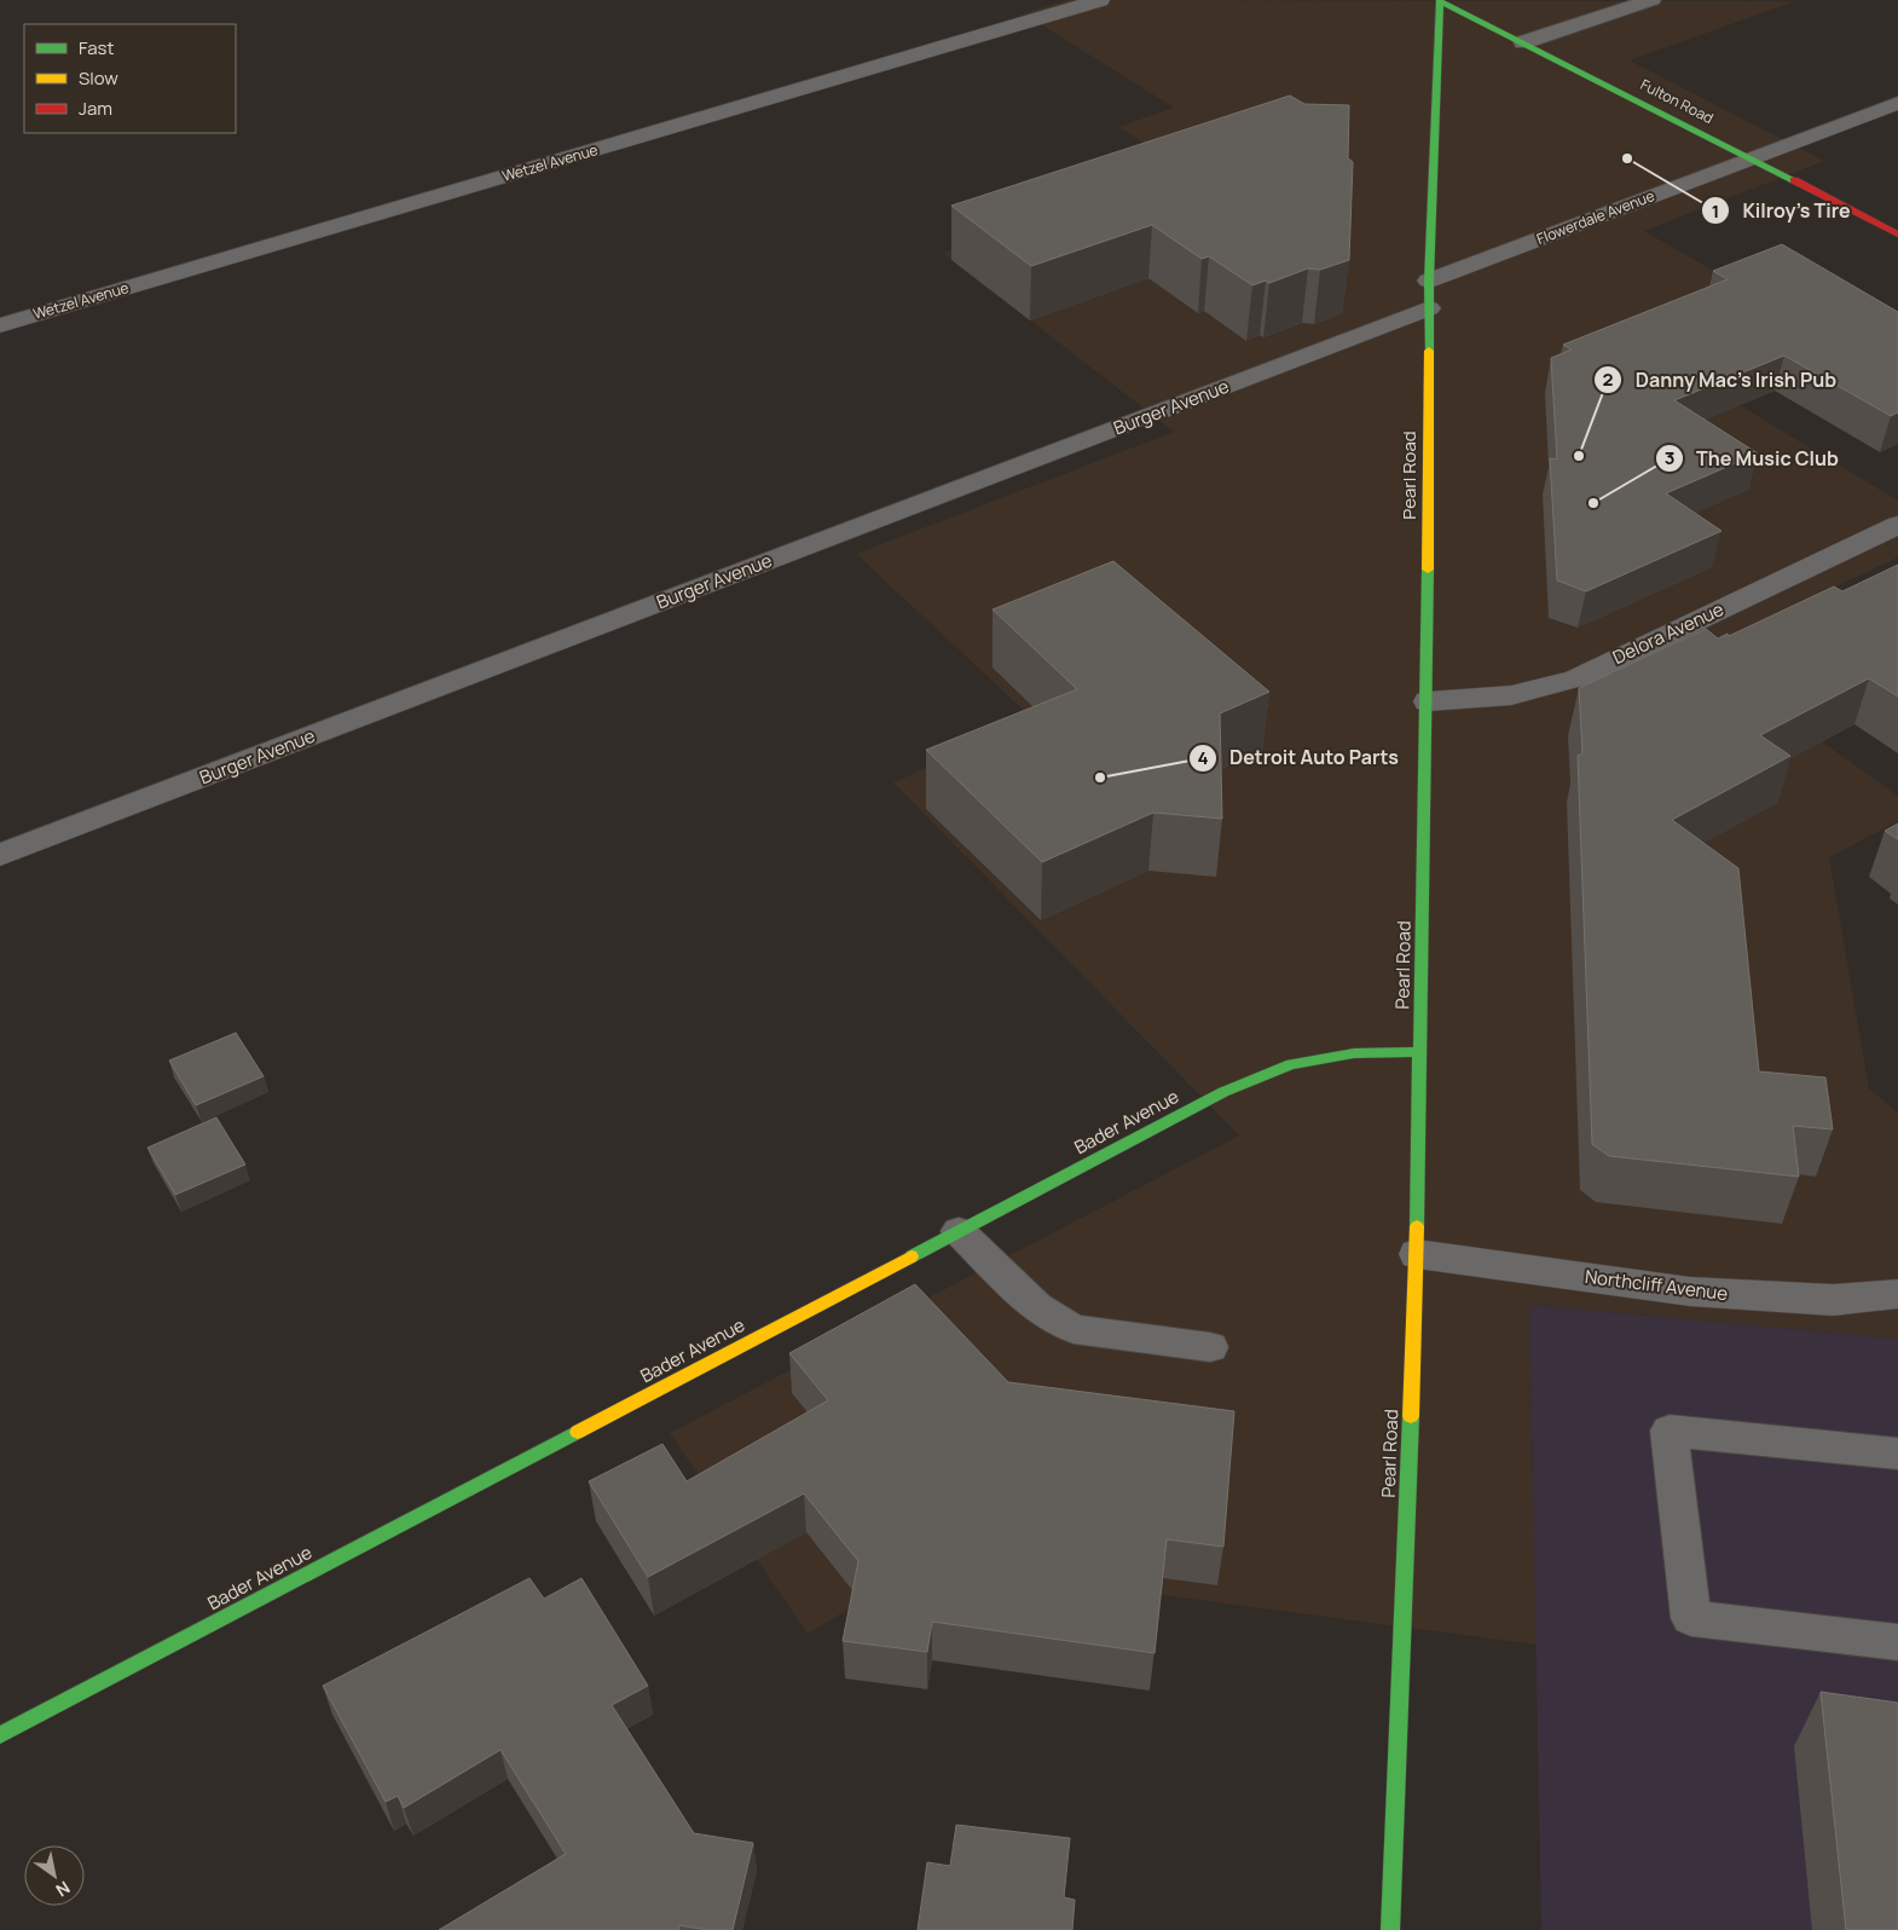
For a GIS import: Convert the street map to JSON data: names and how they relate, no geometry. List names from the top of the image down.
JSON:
{
  "streets": {
    "main road": ["Fulton Road", "Pearl Road", "Bader Avenue"],
    "street": [
      "Wetzel Avenue",
      "Flowerdale Avenue",
      "Burger Avenue",
      "Delora Avenue",
      "Northcliff Avenue"
    ]
  },
  "crossings": [
    ["Fulton Road", "Flowerdale Avenue"],
    ["Fulton Road", "Pearl Road"],
    ["Flowerdale Avenue", "Pearl Road"],
    ["Burger Avenue", "Pearl Road"],
    ["Pearl Road", "Delora Avenue"],
    ["Pearl Road", "Bader Avenue"],
    ["Pearl Road", "Northcliff Avenue"]
  ],
  "places": [
    "Kilroy's Tire",
    "Danny Mac's Irish Pub",
    "The Music Club",
    "Detroit Auto Parts"
  ],
  "legend": ["Fast", "Slow", "Jam"],
  "north": "bottom right"
}
